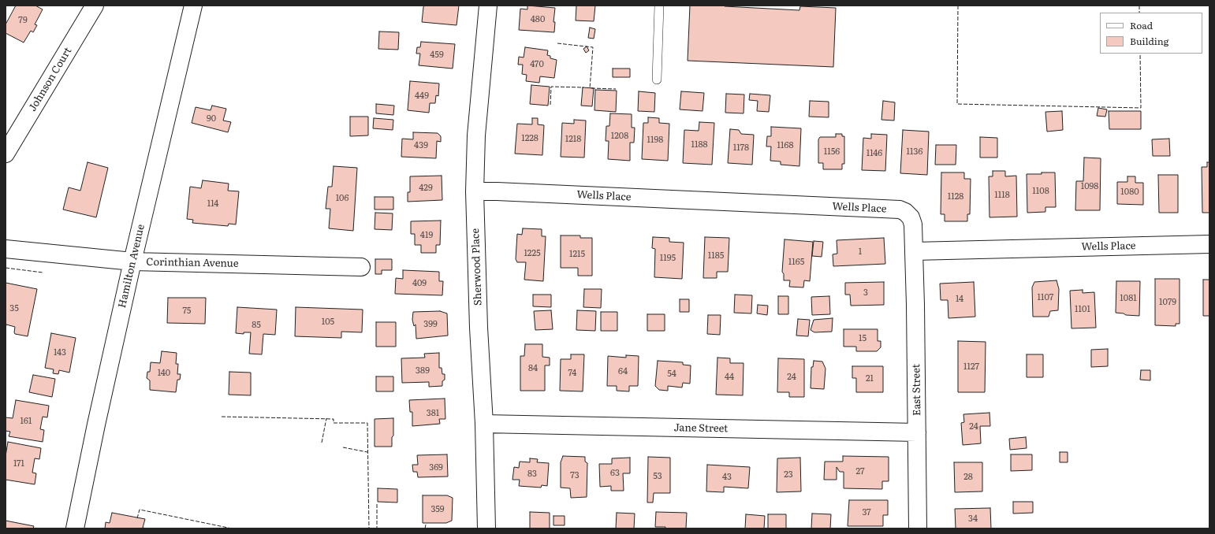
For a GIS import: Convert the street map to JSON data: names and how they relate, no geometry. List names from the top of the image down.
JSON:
{
  "streets": {
    "street": [
      "Johnson Court",
      "Wells Place",
      "Corinthian Avenue",
      "Hamilton Avenue",
      "Sherwood Place",
      "East Street",
      "Jane Street"
    ]
  },
  "crossings": [
    ["Wells Place", "Sherwood Place"],
    ["Wells Place", "East Street"],
    ["Corinthian Avenue", "Hamilton Avenue"],
    ["Sherwood Place", "Jane Street"],
    ["East Street", "Jane Street"]
  ],
  "house_numbers": [
    "480",
    "79",
    "459",
    "470",
    "449",
    "90",
    "1208",
    "1228",
    "1218",
    "1198",
    "1188",
    "439",
    "1168",
    "1178",
    "1156",
    "1136",
    "1146",
    "1098",
    "429",
    "1108",
    "1080",
    "1118",
    "1128",
    "106",
    "114",
    "419",
    "1",
    "1225",
    "1215",
    "1185",
    "1195",
    "1165",
    "409",
    "3",
    "1107",
    "1081",
    "14",
    "1079",
    "35",
    "1101",
    "75",
    "105",
    "399",
    "85",
    "15",
    "143",
    "1127",
    "84",
    "389",
    "64",
    "140",
    "74",
    "54",
    "44",
    "24",
    "21",
    "381",
    "161",
    "24",
    "171",
    "369",
    "27",
    "63",
    "83",
    "23",
    "73",
    "53",
    "43",
    "28",
    "359",
    "37",
    "34"
  ],
  "legend": ["Road", "Building"]
}
